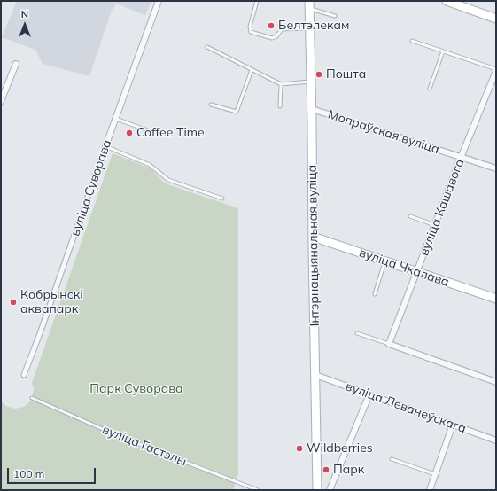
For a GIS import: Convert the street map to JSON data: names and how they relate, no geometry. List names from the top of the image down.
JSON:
{
  "streets": {
    "main road": ["Інтэрнацыянальная вуліца", "вуліца Чкалава"],
    "street": [
      "Мопраўская вуліца",
      "вуліца Суворава",
      "вуліца Кашавога",
      "вуліца Леванеўскага"
    ],
    "lane": ["вуліца Гастэлы"]
  },
  "crossings": [
    ["Мопраўская вуліца", "вуліца Кашавога"],
    ["Мопраўская вуліца", "Інтэрнацыянальная вуліца"],
    ["вуліца Кашавога", "вуліца Чкалава"],
    ["Інтэрнацыянальная вуліца", "вуліца Чкалава"],
    ["Інтэрнацыянальная вуліца", "вуліца Леванеўскага"]
  ],
  "parks": ["Парк Суворава"],
  "places": [
    "Белтэлекам",
    "Пошта",
    "Coffee Time",
    "Кобрынскі аквапарк",
    "Wildberries",
    "Парк"
  ],
  "scale_bar": "100 m",
  "north": "top"
}
